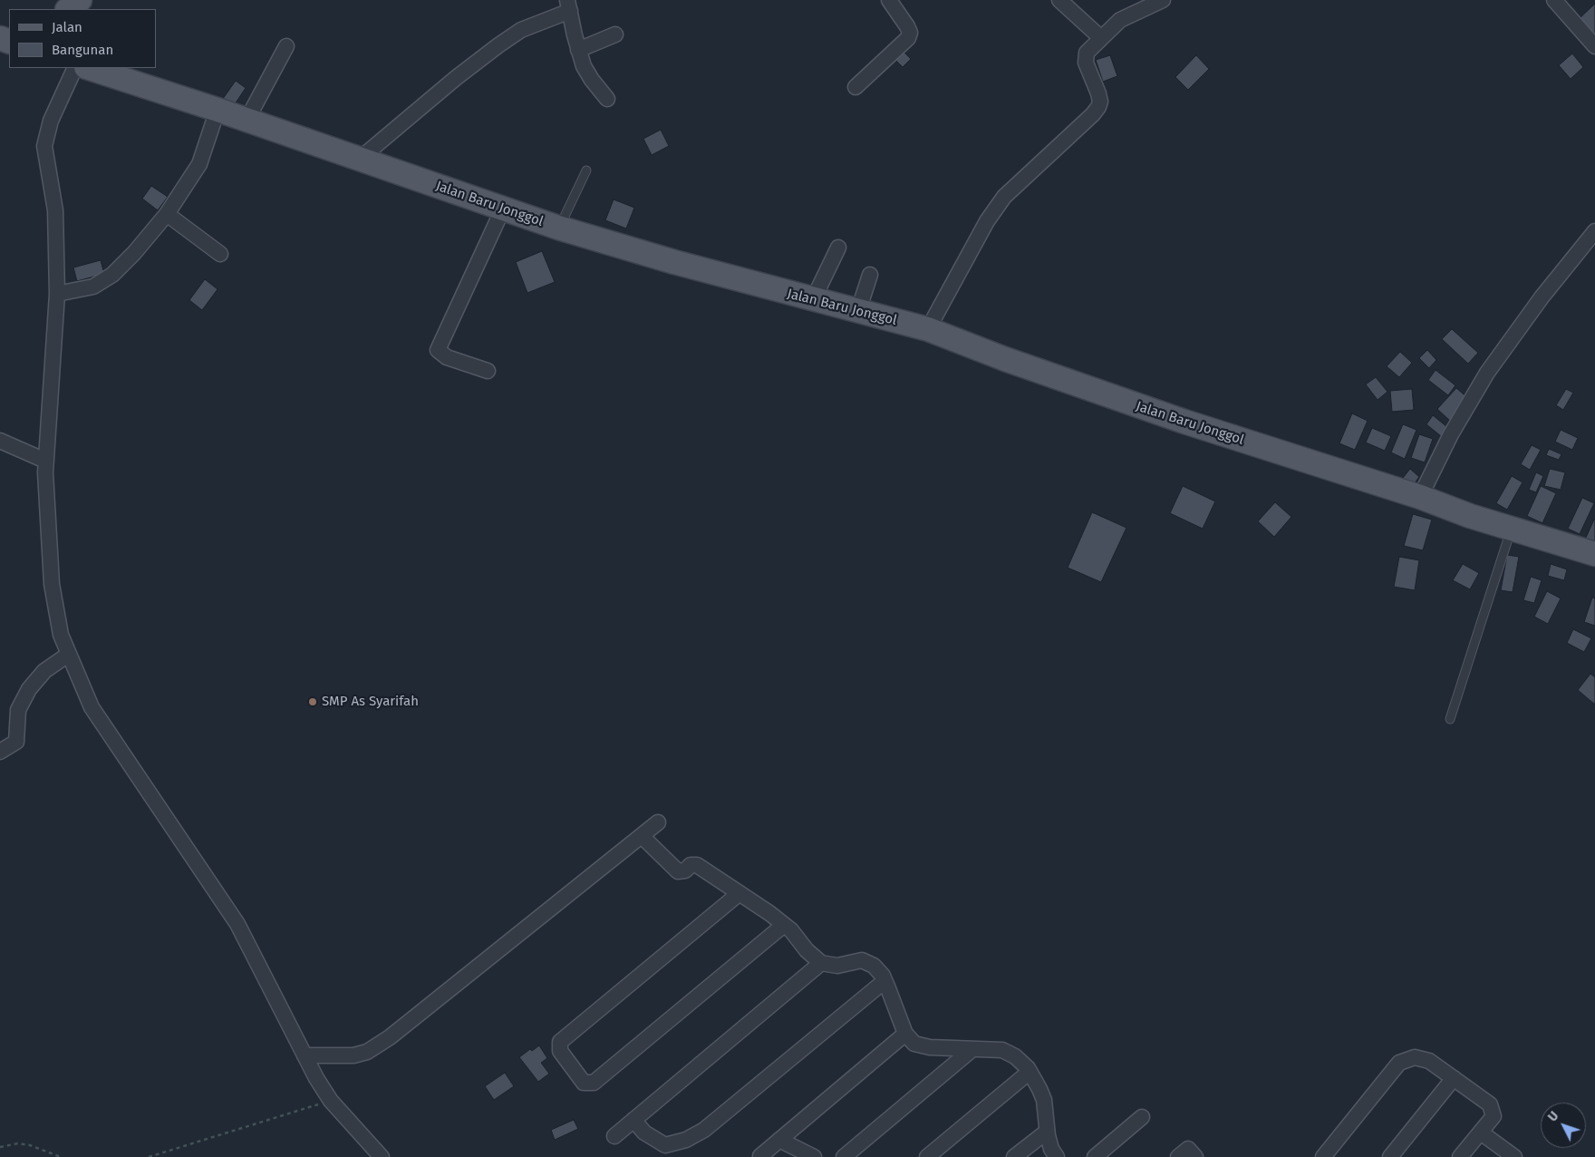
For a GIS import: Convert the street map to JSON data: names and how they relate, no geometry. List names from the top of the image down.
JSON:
{
  "streets": {
    "main road": ["Jalan Baru Jonggol"]
  },
  "places": ["SMP As Syarifah"],
  "legend": ["Jalan", "Bangunan"],
  "north": "top left"
}
